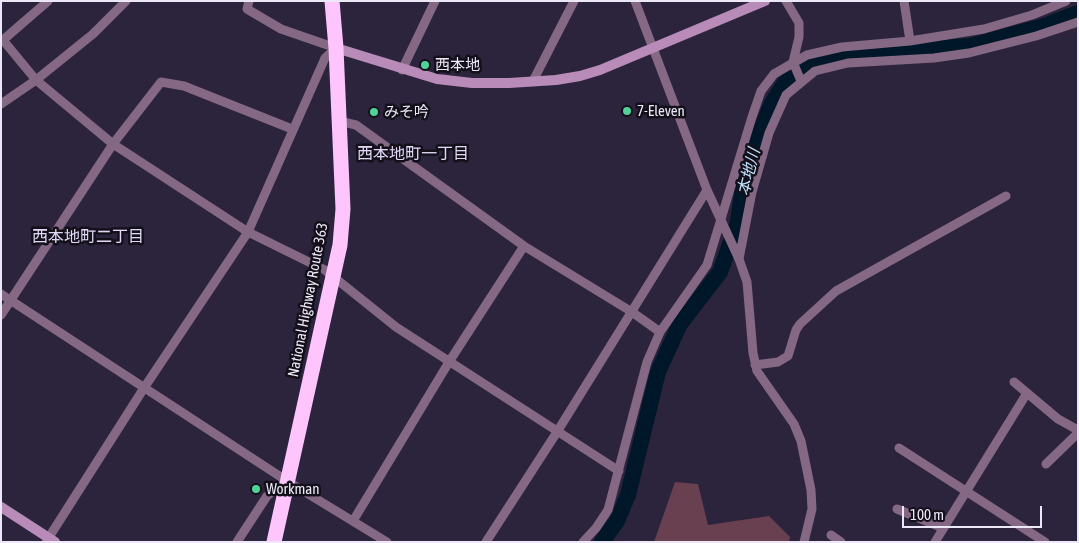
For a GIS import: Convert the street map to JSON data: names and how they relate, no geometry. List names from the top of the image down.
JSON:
{
  "streets": {
    "highway": ["National Highway Route 363"]
  },
  "districts": ["西本地町一丁目", "西本地町二丁目"],
  "water": ["本地川"],
  "places": [
    "西本地",
    "7-Eleven",
    "みそ吟",
    "Workman"
  ],
  "scale_bar": "100 m"
}
